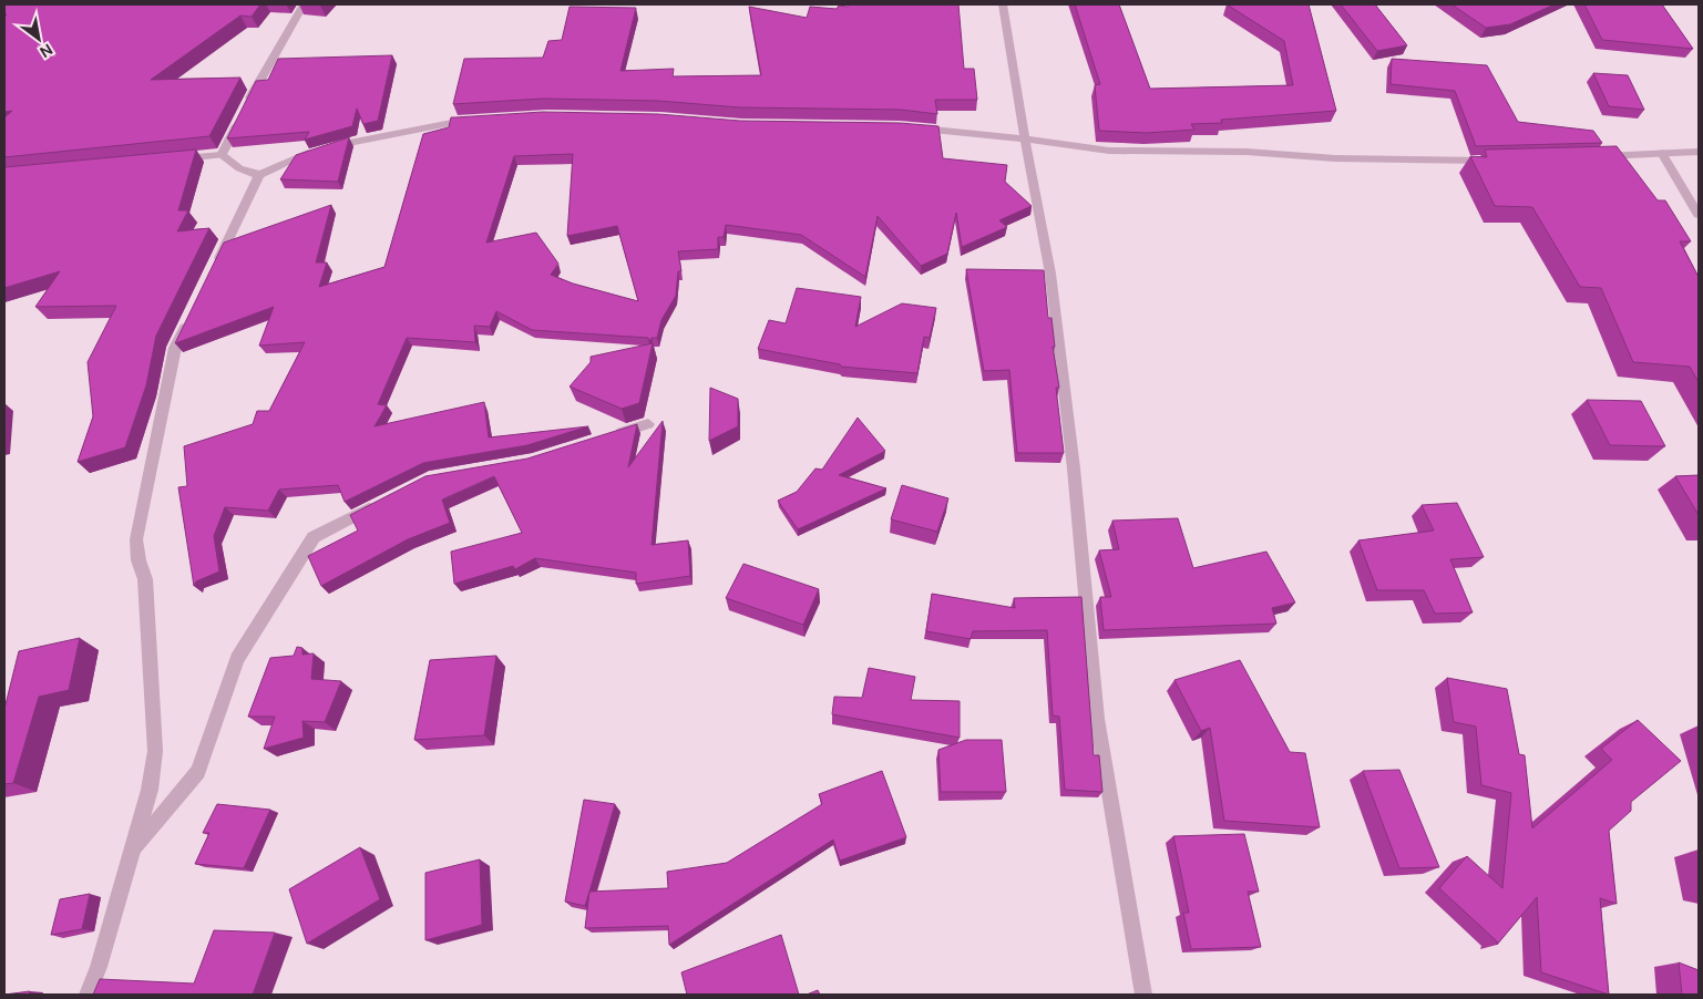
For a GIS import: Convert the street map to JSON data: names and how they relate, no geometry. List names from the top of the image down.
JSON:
{
  "north": "bottom right"
}
